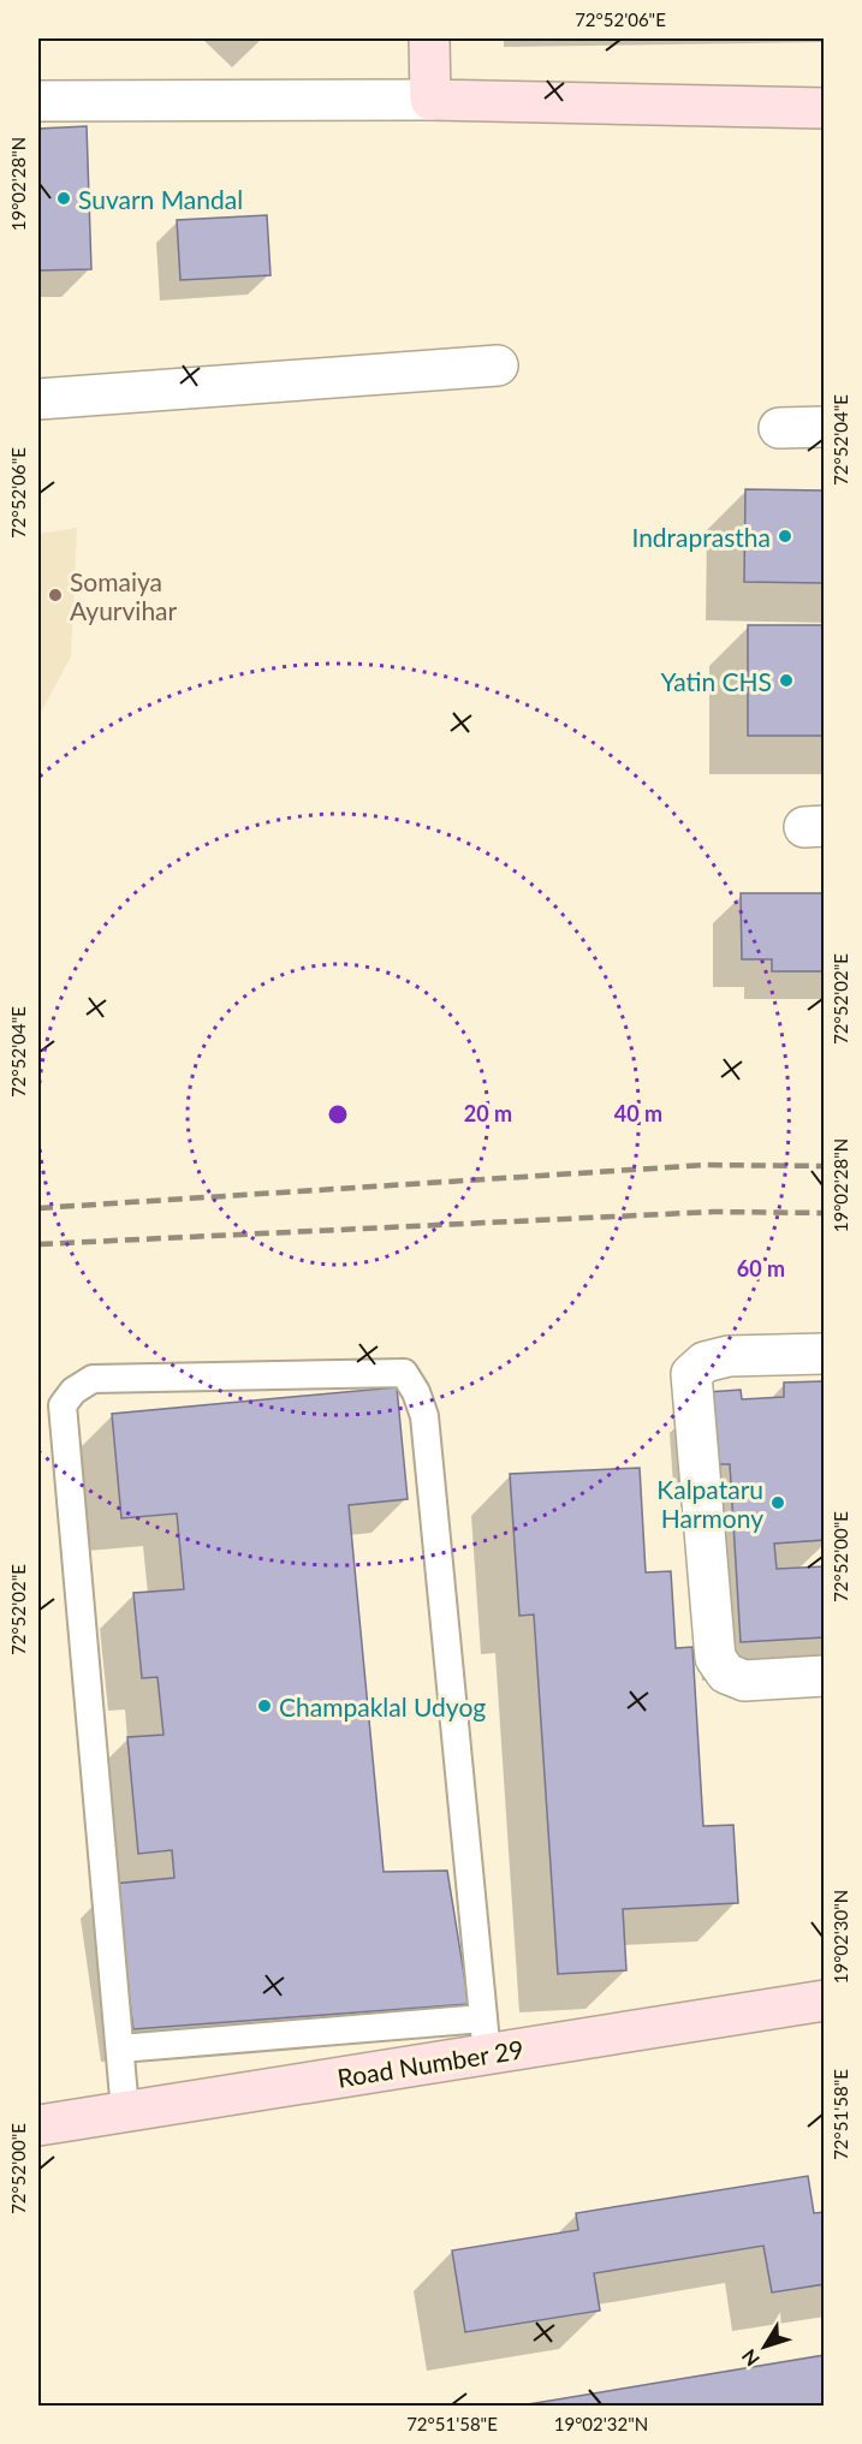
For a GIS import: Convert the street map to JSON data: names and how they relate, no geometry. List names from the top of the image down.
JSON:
{
  "streets": {
    "main road": ["Road Number 29"]
  },
  "places": [
    "Suvarn Mandal",
    "Indraprastha",
    "Somaiya Ayurvihar",
    "Yatin CHS",
    "Kalpataru Harmony",
    "Champaklal Udyog"
  ],
  "north": "bottom left",
  "coordinates": [
    "72°52'06\"E",
    "19°02'28\"N",
    "72°52'04\"E",
    "72°52'02\"E",
    "72°52'00\"E",
    "19°02'30\"N",
    "72°51'58\"E",
    "19°02'32\"N"
  ],
  "rings": ["20 m", "40 m", "60 m"]
}
